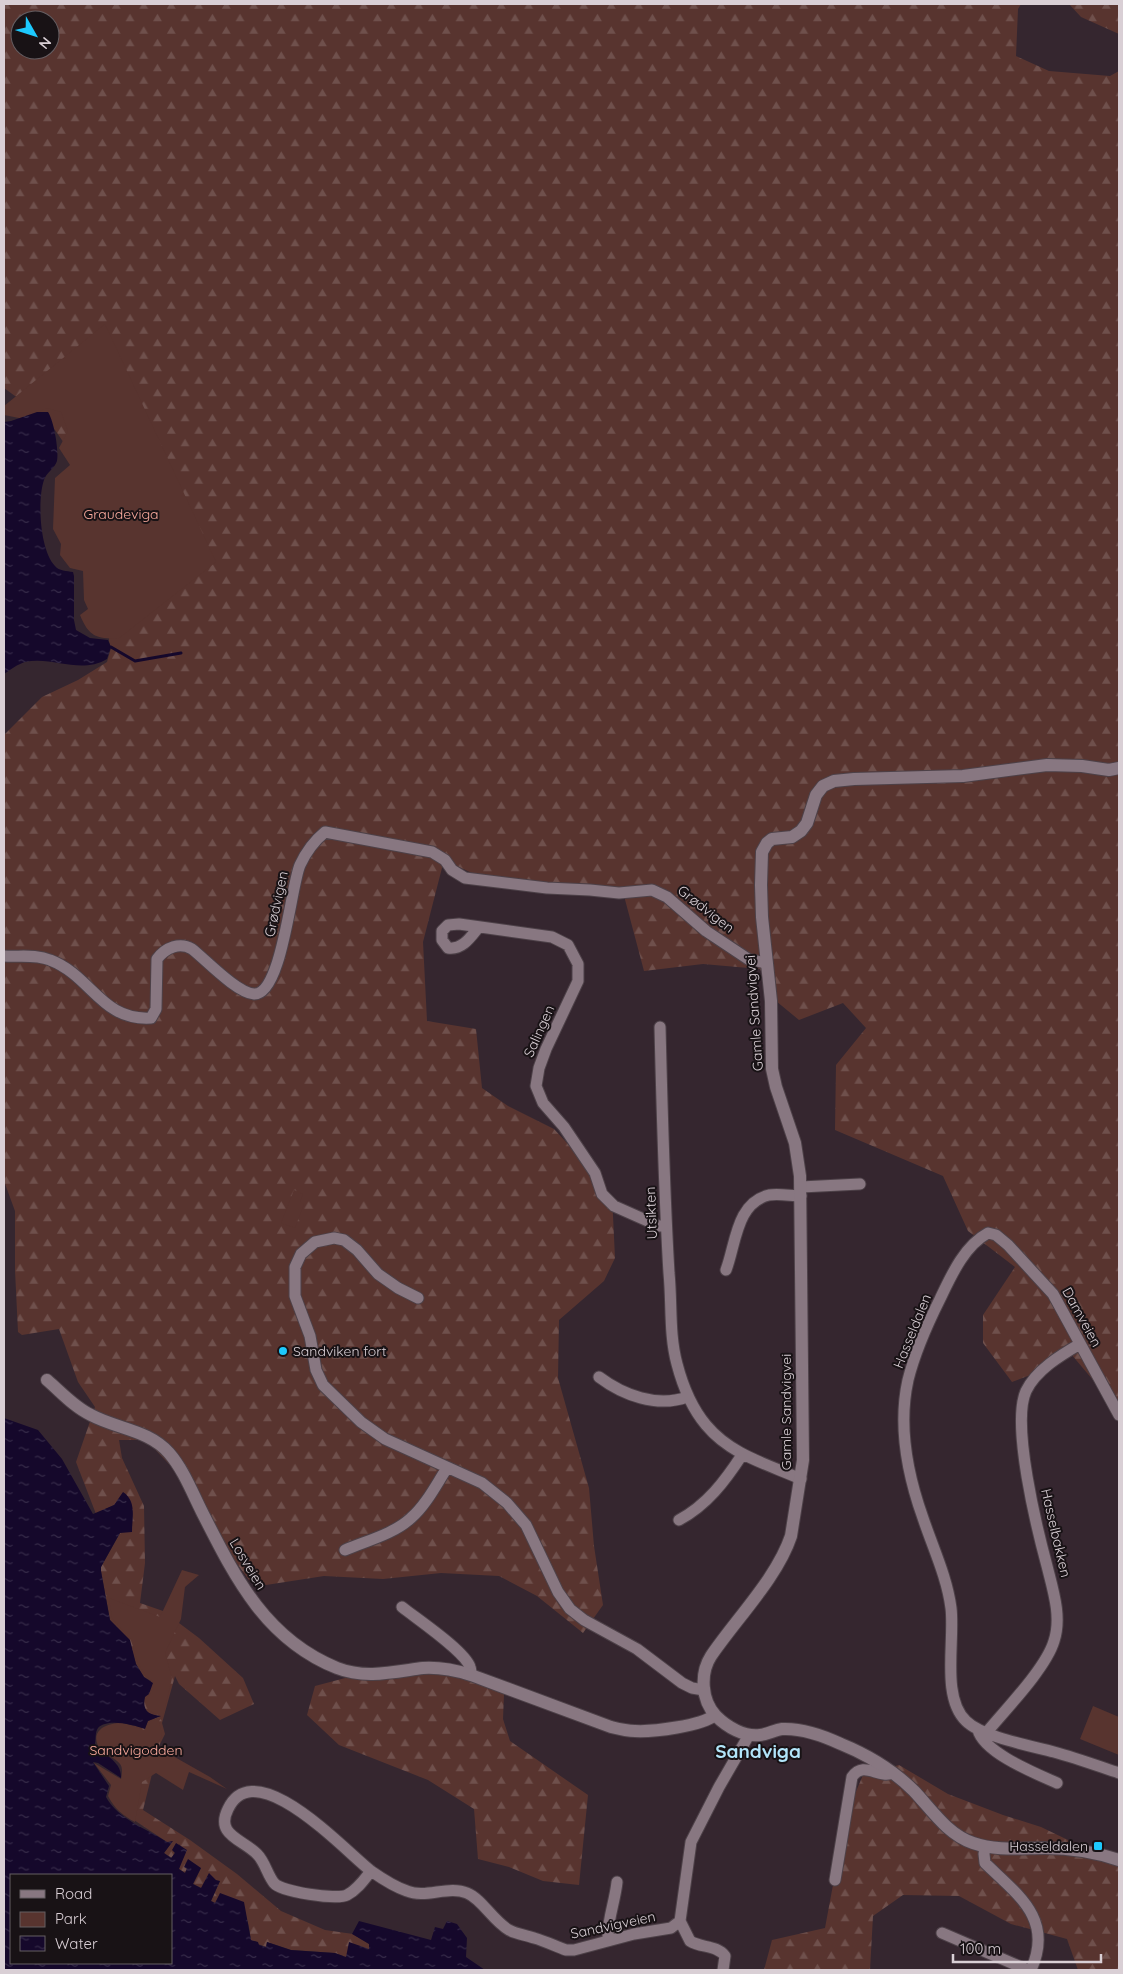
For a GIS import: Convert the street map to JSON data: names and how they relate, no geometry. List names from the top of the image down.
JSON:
{
  "streets": {
    "street": [
      "Grødvigen",
      "Gamle Sandvigvei",
      "Salingen",
      "Utsikten",
      "Damveien",
      "Hasseldalen",
      "Hasselbakken",
      "Losveien",
      "Sandvigveien"
    ]
  },
  "crossings": [
    ["Grødvigen", "Gamle Sandvigvei"],
    ["Gamle Sandvigvei", "Utsikten"],
    ["Gamle Sandvigvei", "Losveien"],
    ["Salingen", "Utsikten"],
    ["Damveien", "Hasseldalen"],
    ["Damveien", "Hasselbakken"],
    ["Hasseldalen", "Hasselbakken"]
  ],
  "districts": ["Sandviga"],
  "parks": ["Graudeviga", "Sandvigodden"],
  "places": {
    "other": ["Sandviken fort"],
    "transit": ["Hasseldalen"]
  },
  "legend": ["Road", "Park", "Water"],
  "scale_bar": "100 m",
  "north": "bottom right"
}
